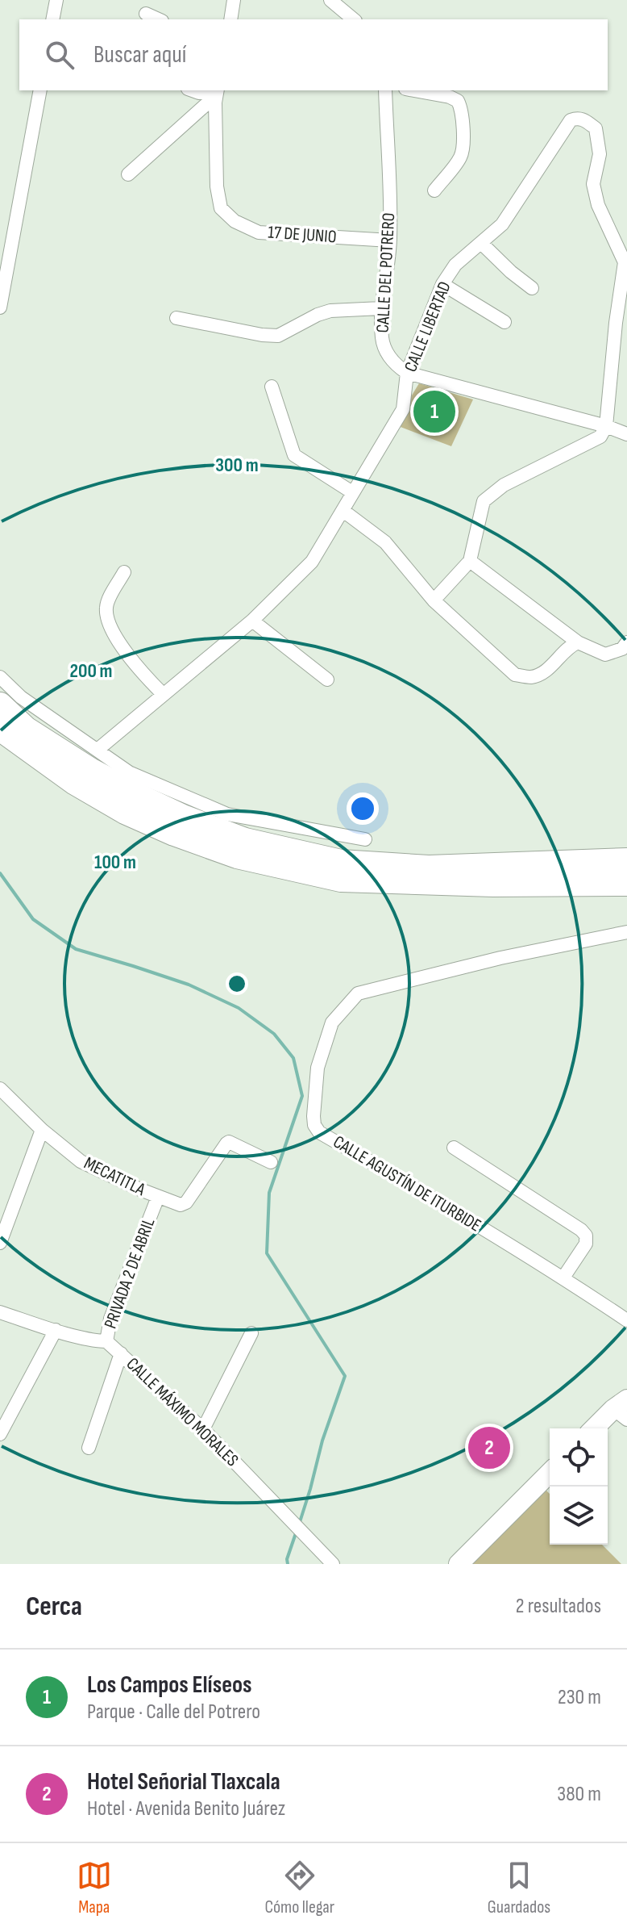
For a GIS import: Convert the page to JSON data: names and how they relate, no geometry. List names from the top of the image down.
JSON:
{
  "streets": {
    "street": [
      "17 DE JUNIO",
      "CALLE DEL POTRERO",
      "CALLE LIBERTAD",
      "MECATITLA",
      "CALLE AGUSTÍN DE ITURBIDE",
      "PRIVADA 2 DE ABRIL",
      "CALLE MÁXIMO MORALES"
    ]
  },
  "crossings": [
    ["17 DE JUNIO", "CALLE DEL POTRERO"],
    ["CALLE DEL POTRERO", "CALLE LIBERTAD"],
    ["MECATITLA", "PRIVADA 2 DE ABRIL"],
    ["PRIVADA 2 DE ABRIL", "CALLE MÁXIMO MORALES"]
  ],
  "page": {
    "search": "Buscar aquí",
    "pins": ["1", "2"],
    "heading": ["Cerca", "2 resultados"],
    "list": [
      {
        "mark": "1",
        "name": "Los Campos Elíseos",
        "note": "Parque · Calle del Potrero",
        "value": "230 m"
      },
      {
        "mark": "2",
        "name": "Hotel Señorial Tlaxcala",
        "note": "Hotel · Avenida Benito Juárez",
        "value": "380 m"
      }
    ],
    "nav": ["Mapa", "Cómo llegar", "Guardados"]
  },
  "rings": ["300 m", "200 m", "100 m"]
}
